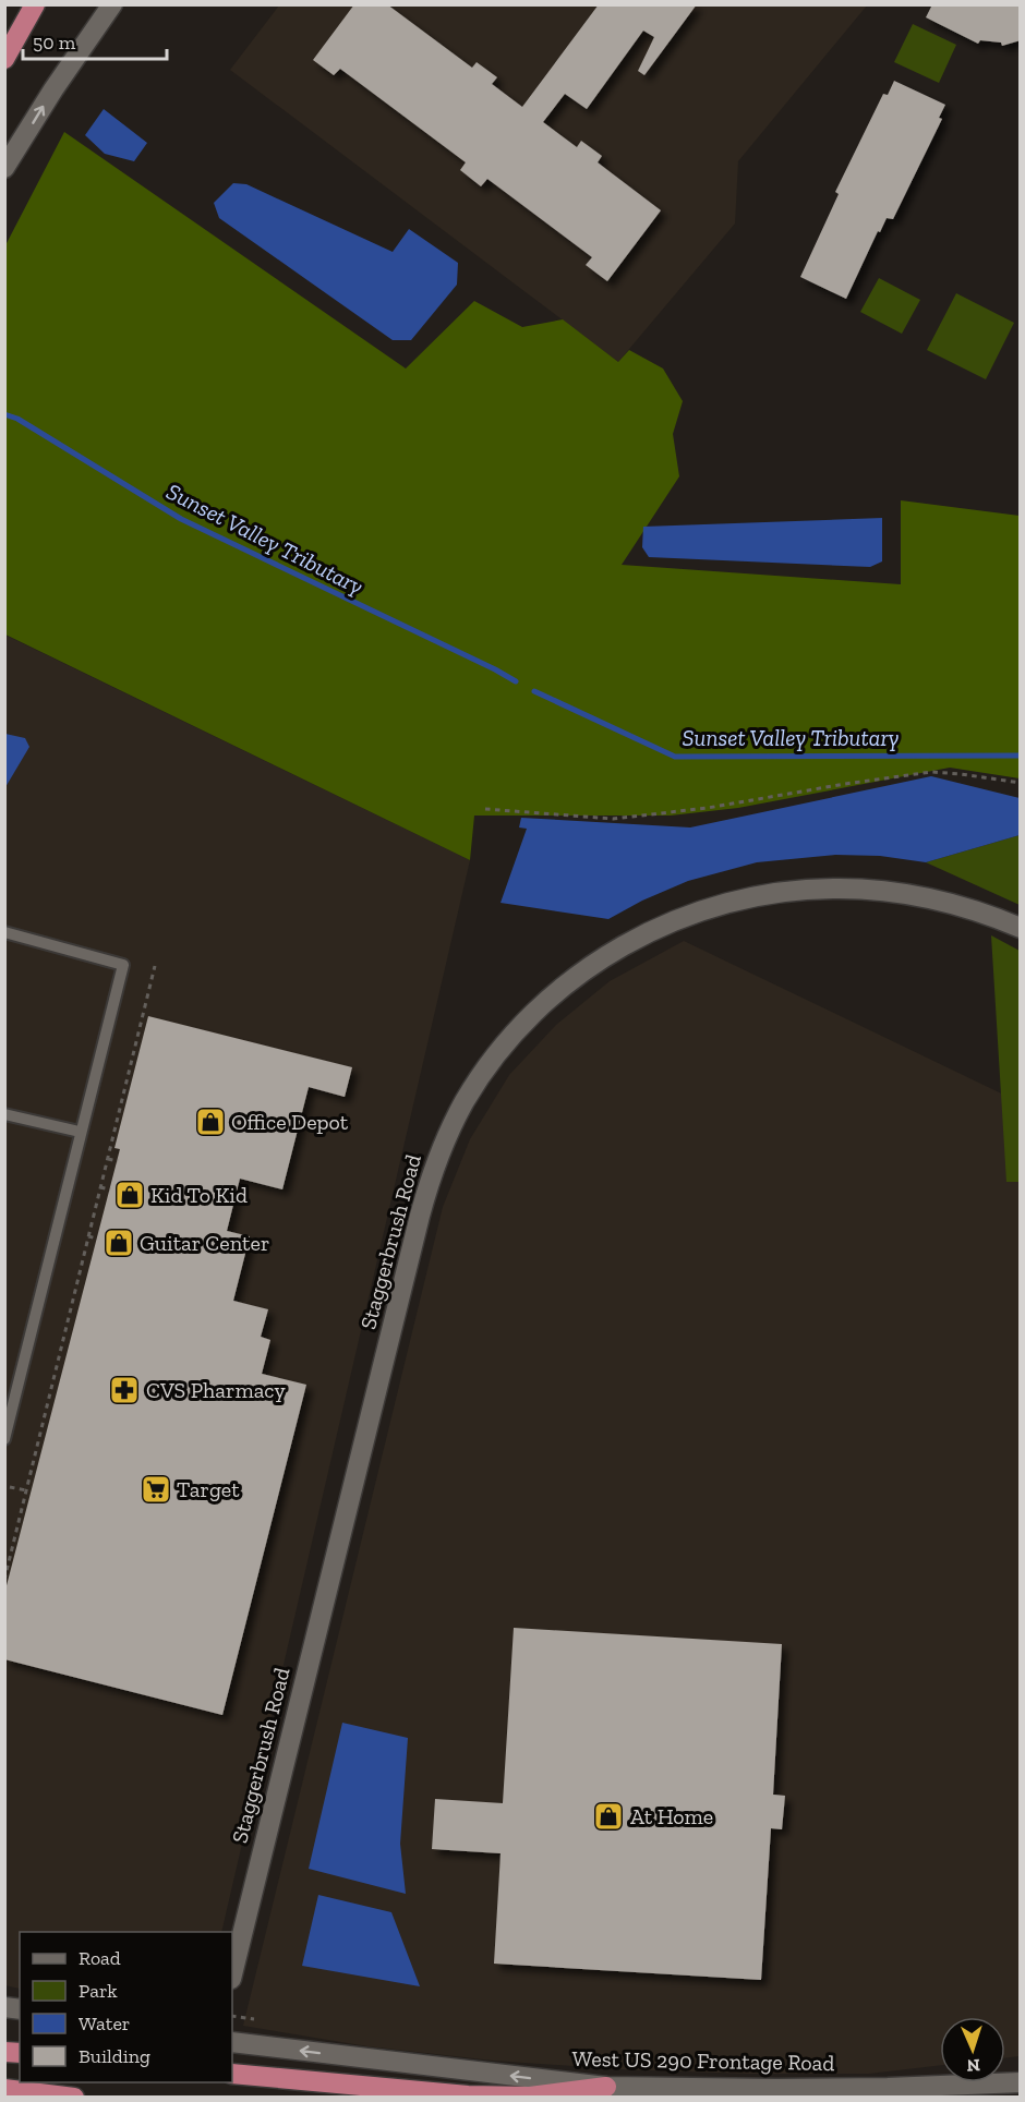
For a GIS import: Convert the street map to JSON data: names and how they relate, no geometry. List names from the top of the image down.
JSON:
{
  "streets": {
    "street": ["Staggerbrush Road", "West US 290 Frontage Road"]
  },
  "one_way": ["West US 290 Frontage Road"],
  "water": ["Sunset Valley Tributary"],
  "places": {
    "shop": [
      "Office Depot",
      "Kid To Kid",
      "Guitar Center",
      "At Home"
    ],
    "pharmacy": ["CVS Pharmacy"],
    "supermarket": ["Target"]
  },
  "legend": [
    "Road",
    "Park",
    "Water",
    "Building"
  ],
  "scale_bar": "50 m",
  "north": "bottom"
}
